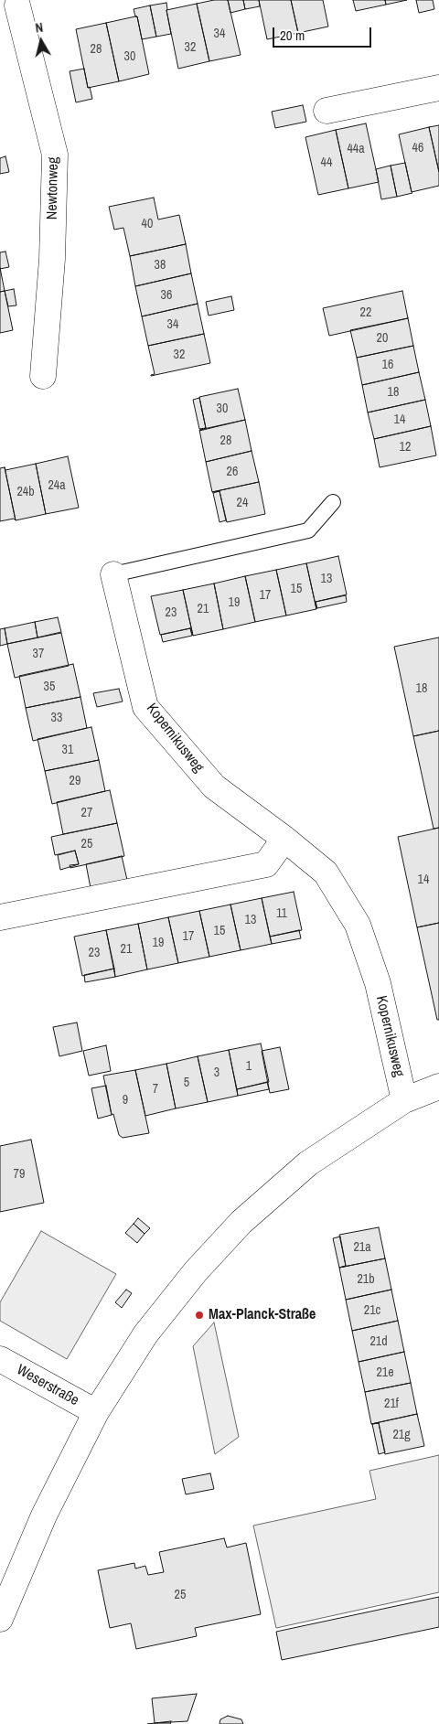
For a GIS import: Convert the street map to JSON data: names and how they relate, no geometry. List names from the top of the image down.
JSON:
{
  "streets": {
    "street": ["Newtonweg", "Kopernikusweg", "Weserstraße"]
  },
  "places": ["Max-Planck-Straße"],
  "house_numbers": [
    "34",
    "32",
    "28",
    "30",
    "46",
    "44a",
    "44",
    "40",
    "38",
    "36",
    "22",
    "34",
    "20",
    "32",
    "16",
    "18",
    "30",
    "14",
    "28",
    "12",
    "26",
    "24a",
    "24b",
    "24",
    "13",
    "15",
    "17",
    "19",
    "21",
    "23",
    "37",
    "35",
    "18",
    "33",
    "31",
    "29",
    "27",
    "25",
    "14",
    "11",
    "13",
    "15",
    "17",
    "19",
    "21",
    "23",
    "1",
    "3",
    "5",
    "7",
    "9",
    "79",
    "21a",
    "21b",
    "21c",
    "21d",
    "21e",
    "21f",
    "21g",
    "25"
  ],
  "scale_bar": "20 m",
  "north": "top"
}
